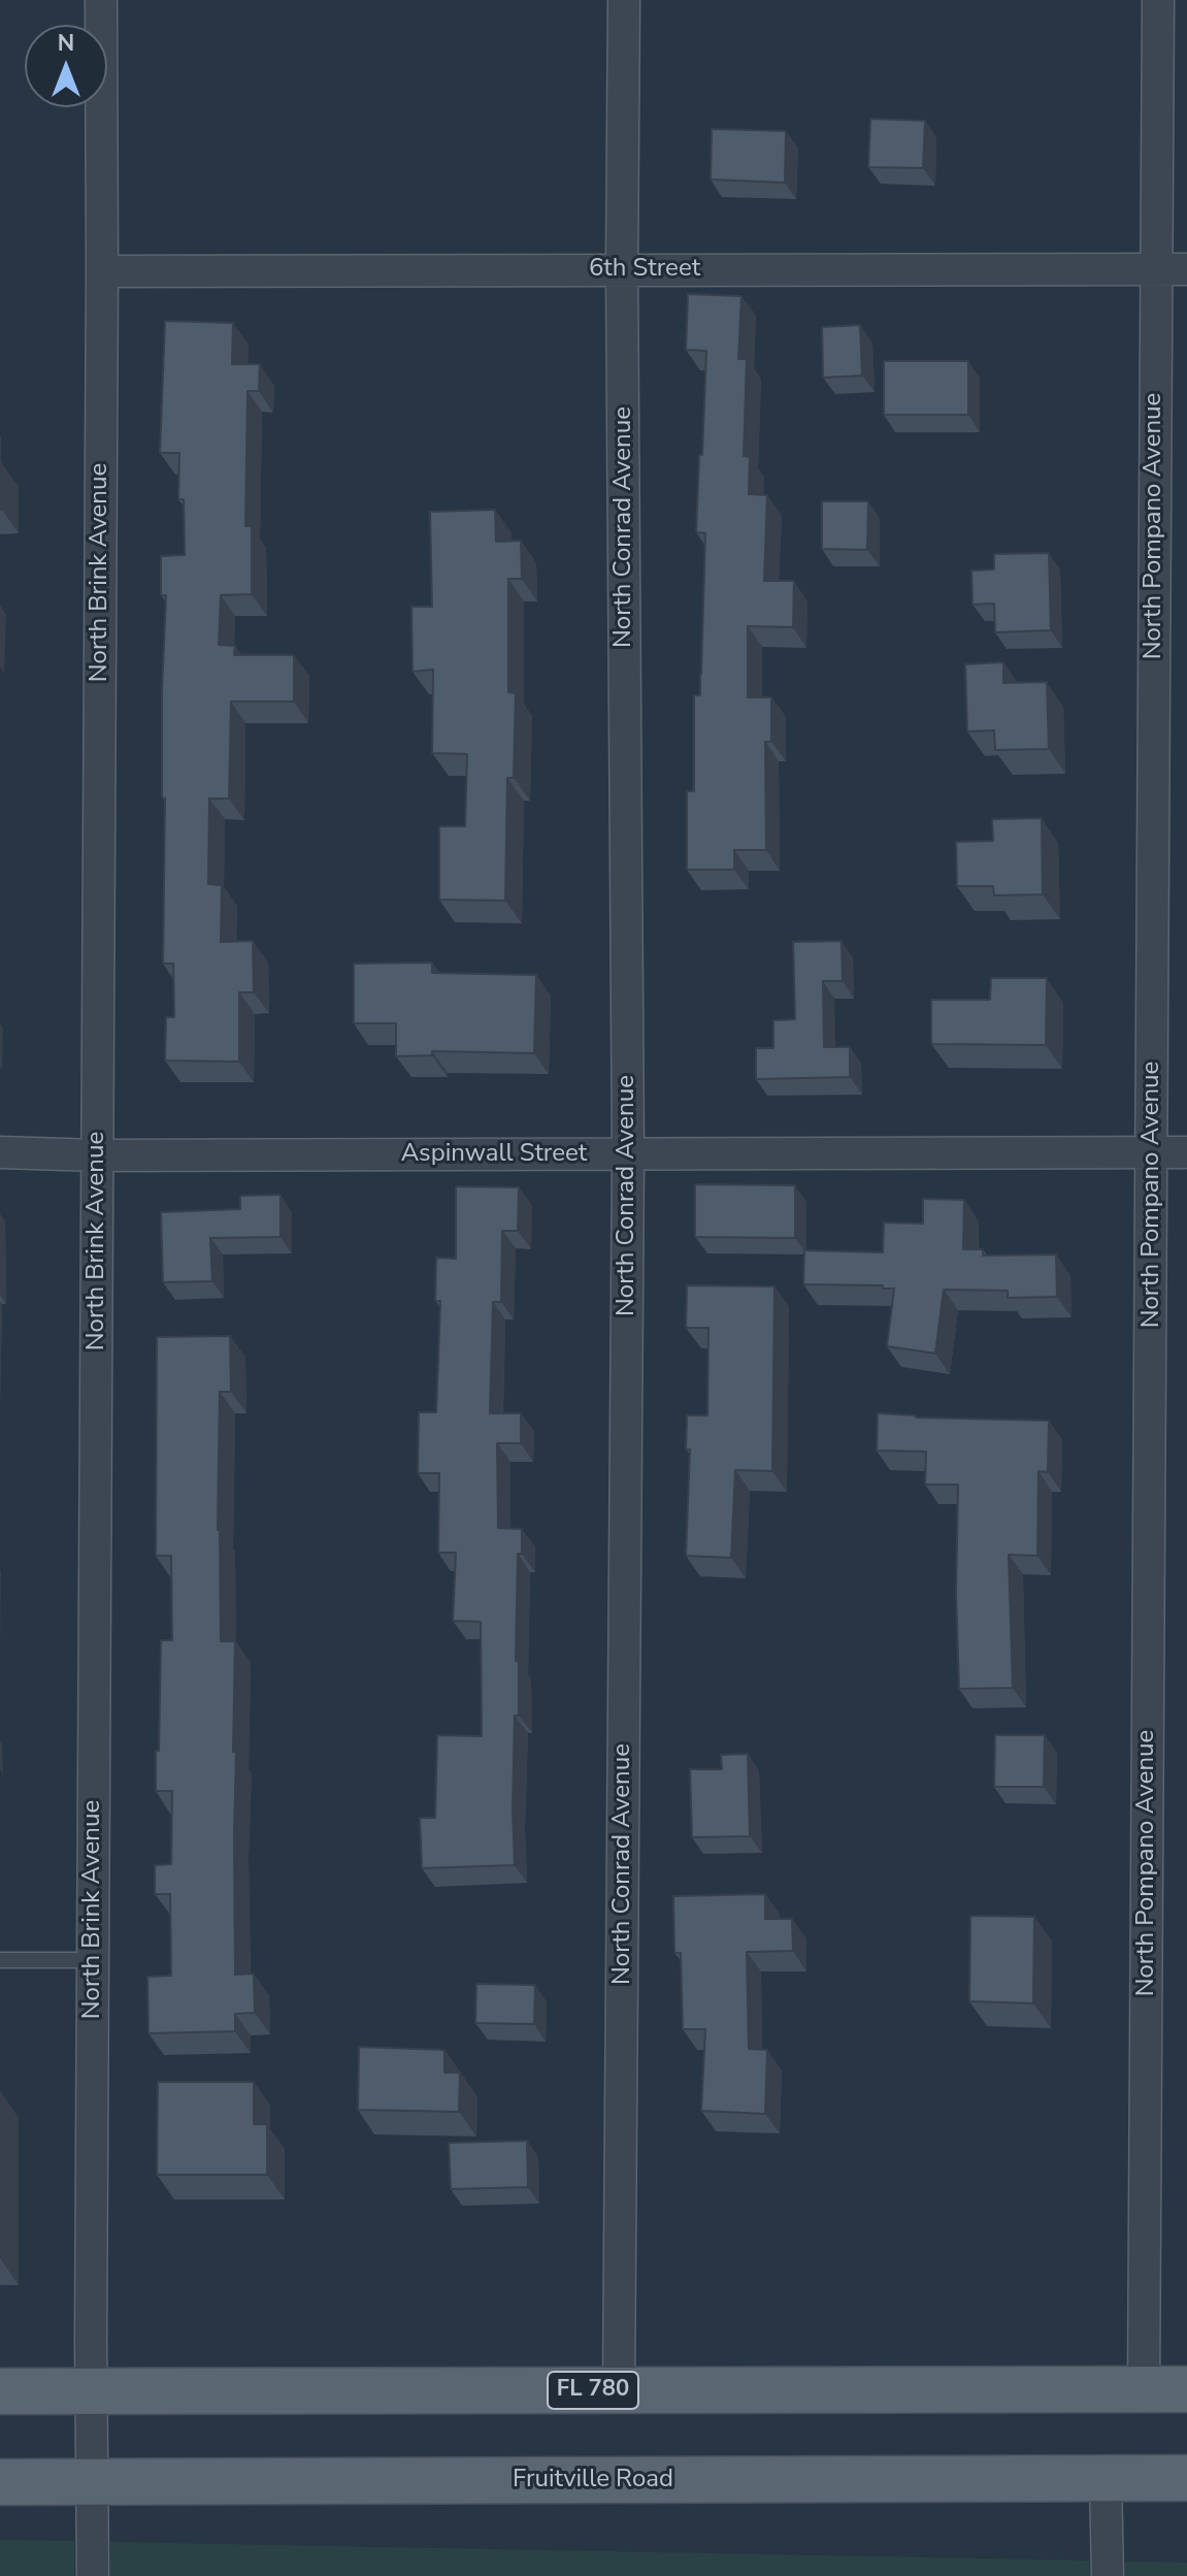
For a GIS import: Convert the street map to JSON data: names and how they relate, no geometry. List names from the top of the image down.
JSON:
{
  "streets": {
    "main road": ["FL 780", "Fruitville Road"],
    "street": [
      "6th Street",
      "North Pompano Avenue",
      "North Conrad Avenue",
      "North Brink Avenue",
      "Aspinwall Street"
    ]
  },
  "crossings": [
    ["6th Street", "North Pompano Avenue"],
    ["6th Street", "North Conrad Avenue"],
    ["6th Street", "North Brink Avenue"],
    ["North Pompano Avenue", "Aspinwall Street"],
    ["North Pompano Avenue", "FL 780"],
    ["North Conrad Avenue", "Aspinwall Street"],
    ["North Conrad Avenue", "FL 780"],
    ["North Brink Avenue", "Aspinwall Street"],
    ["North Brink Avenue", "FL 780"],
    ["North Brink Avenue", "Fruitville Road"]
  ],
  "north": "top"
}
